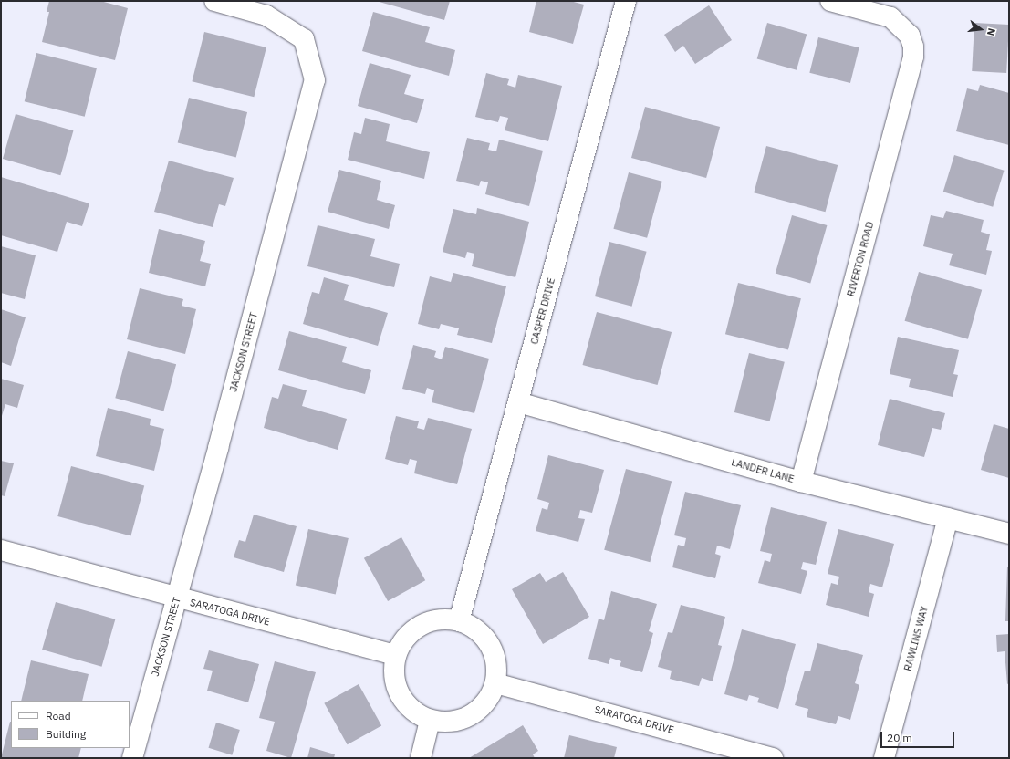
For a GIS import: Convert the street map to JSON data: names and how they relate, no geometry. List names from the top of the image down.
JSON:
{
  "streets": {
    "street": [
      "RIVERTON ROAD",
      "CASPER DRIVE",
      "JACKSON STREET",
      "LANDER LANE",
      "SARATOGA DRIVE",
      "RAWLINS WAY"
    ]
  },
  "crossings": [
    ["RIVERTON ROAD", "LANDER LANE"],
    ["CASPER DRIVE", "LANDER LANE"],
    ["CASPER DRIVE", "SARATOGA DRIVE"],
    ["JACKSON STREET", "SARATOGA DRIVE"],
    ["LANDER LANE", "RAWLINS WAY"]
  ],
  "legend": ["Road", "Building"],
  "scale_bar": "20 m",
  "north": "right"
}
